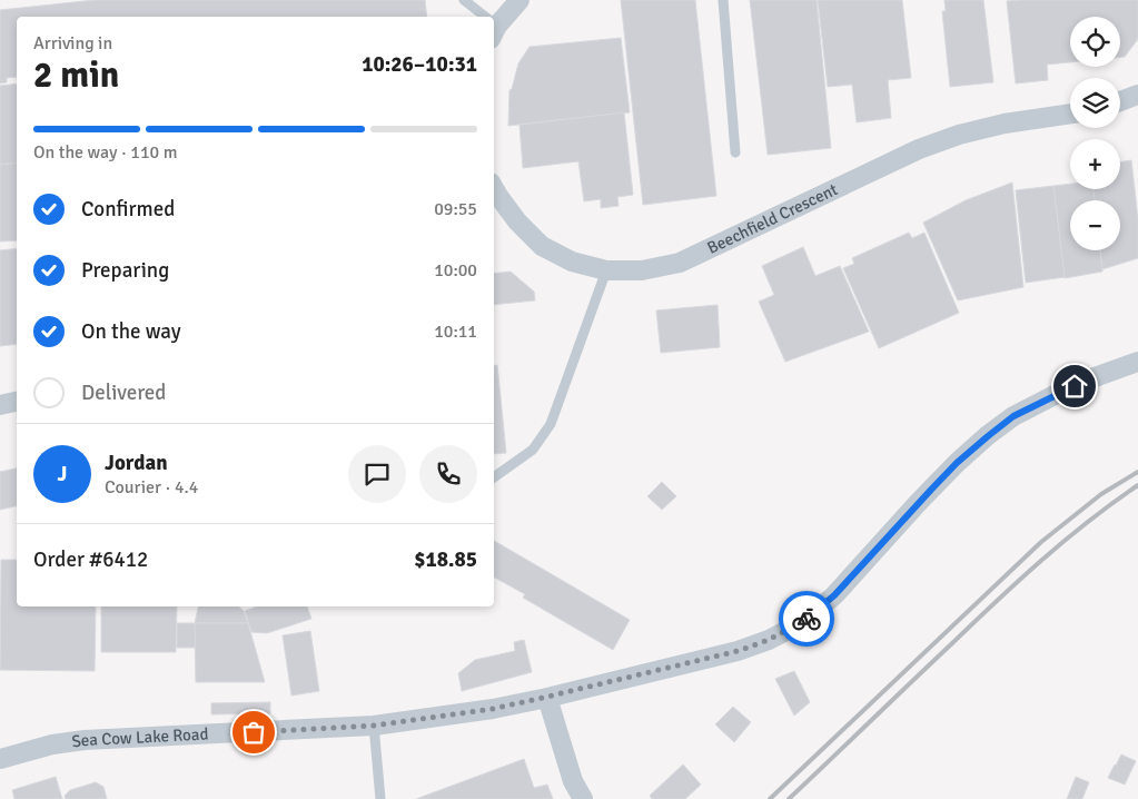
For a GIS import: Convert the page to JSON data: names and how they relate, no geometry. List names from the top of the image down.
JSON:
{
  "streets": {
    "street": ["Beechfield Crescent", "Sea Cow Lake Road"]
  },
  "page": {
    "map_buttons": ["+", "−"],
    "heading": ["2 min", "Arriving in", "10:26–10:31"],
    "panel": [
      "Jordan",
      "Courier · 4.4",
      "Order #6412",
      "$18.85"
    ],
    "bar": "On the way · 110 m",
    "list": [
      ["Confirmed", "09:55"],
      ["Preparing", "10:00"],
      ["On the way", "10:11"],
      "Delivered"
    ],
    "round": "J"
  }
}
